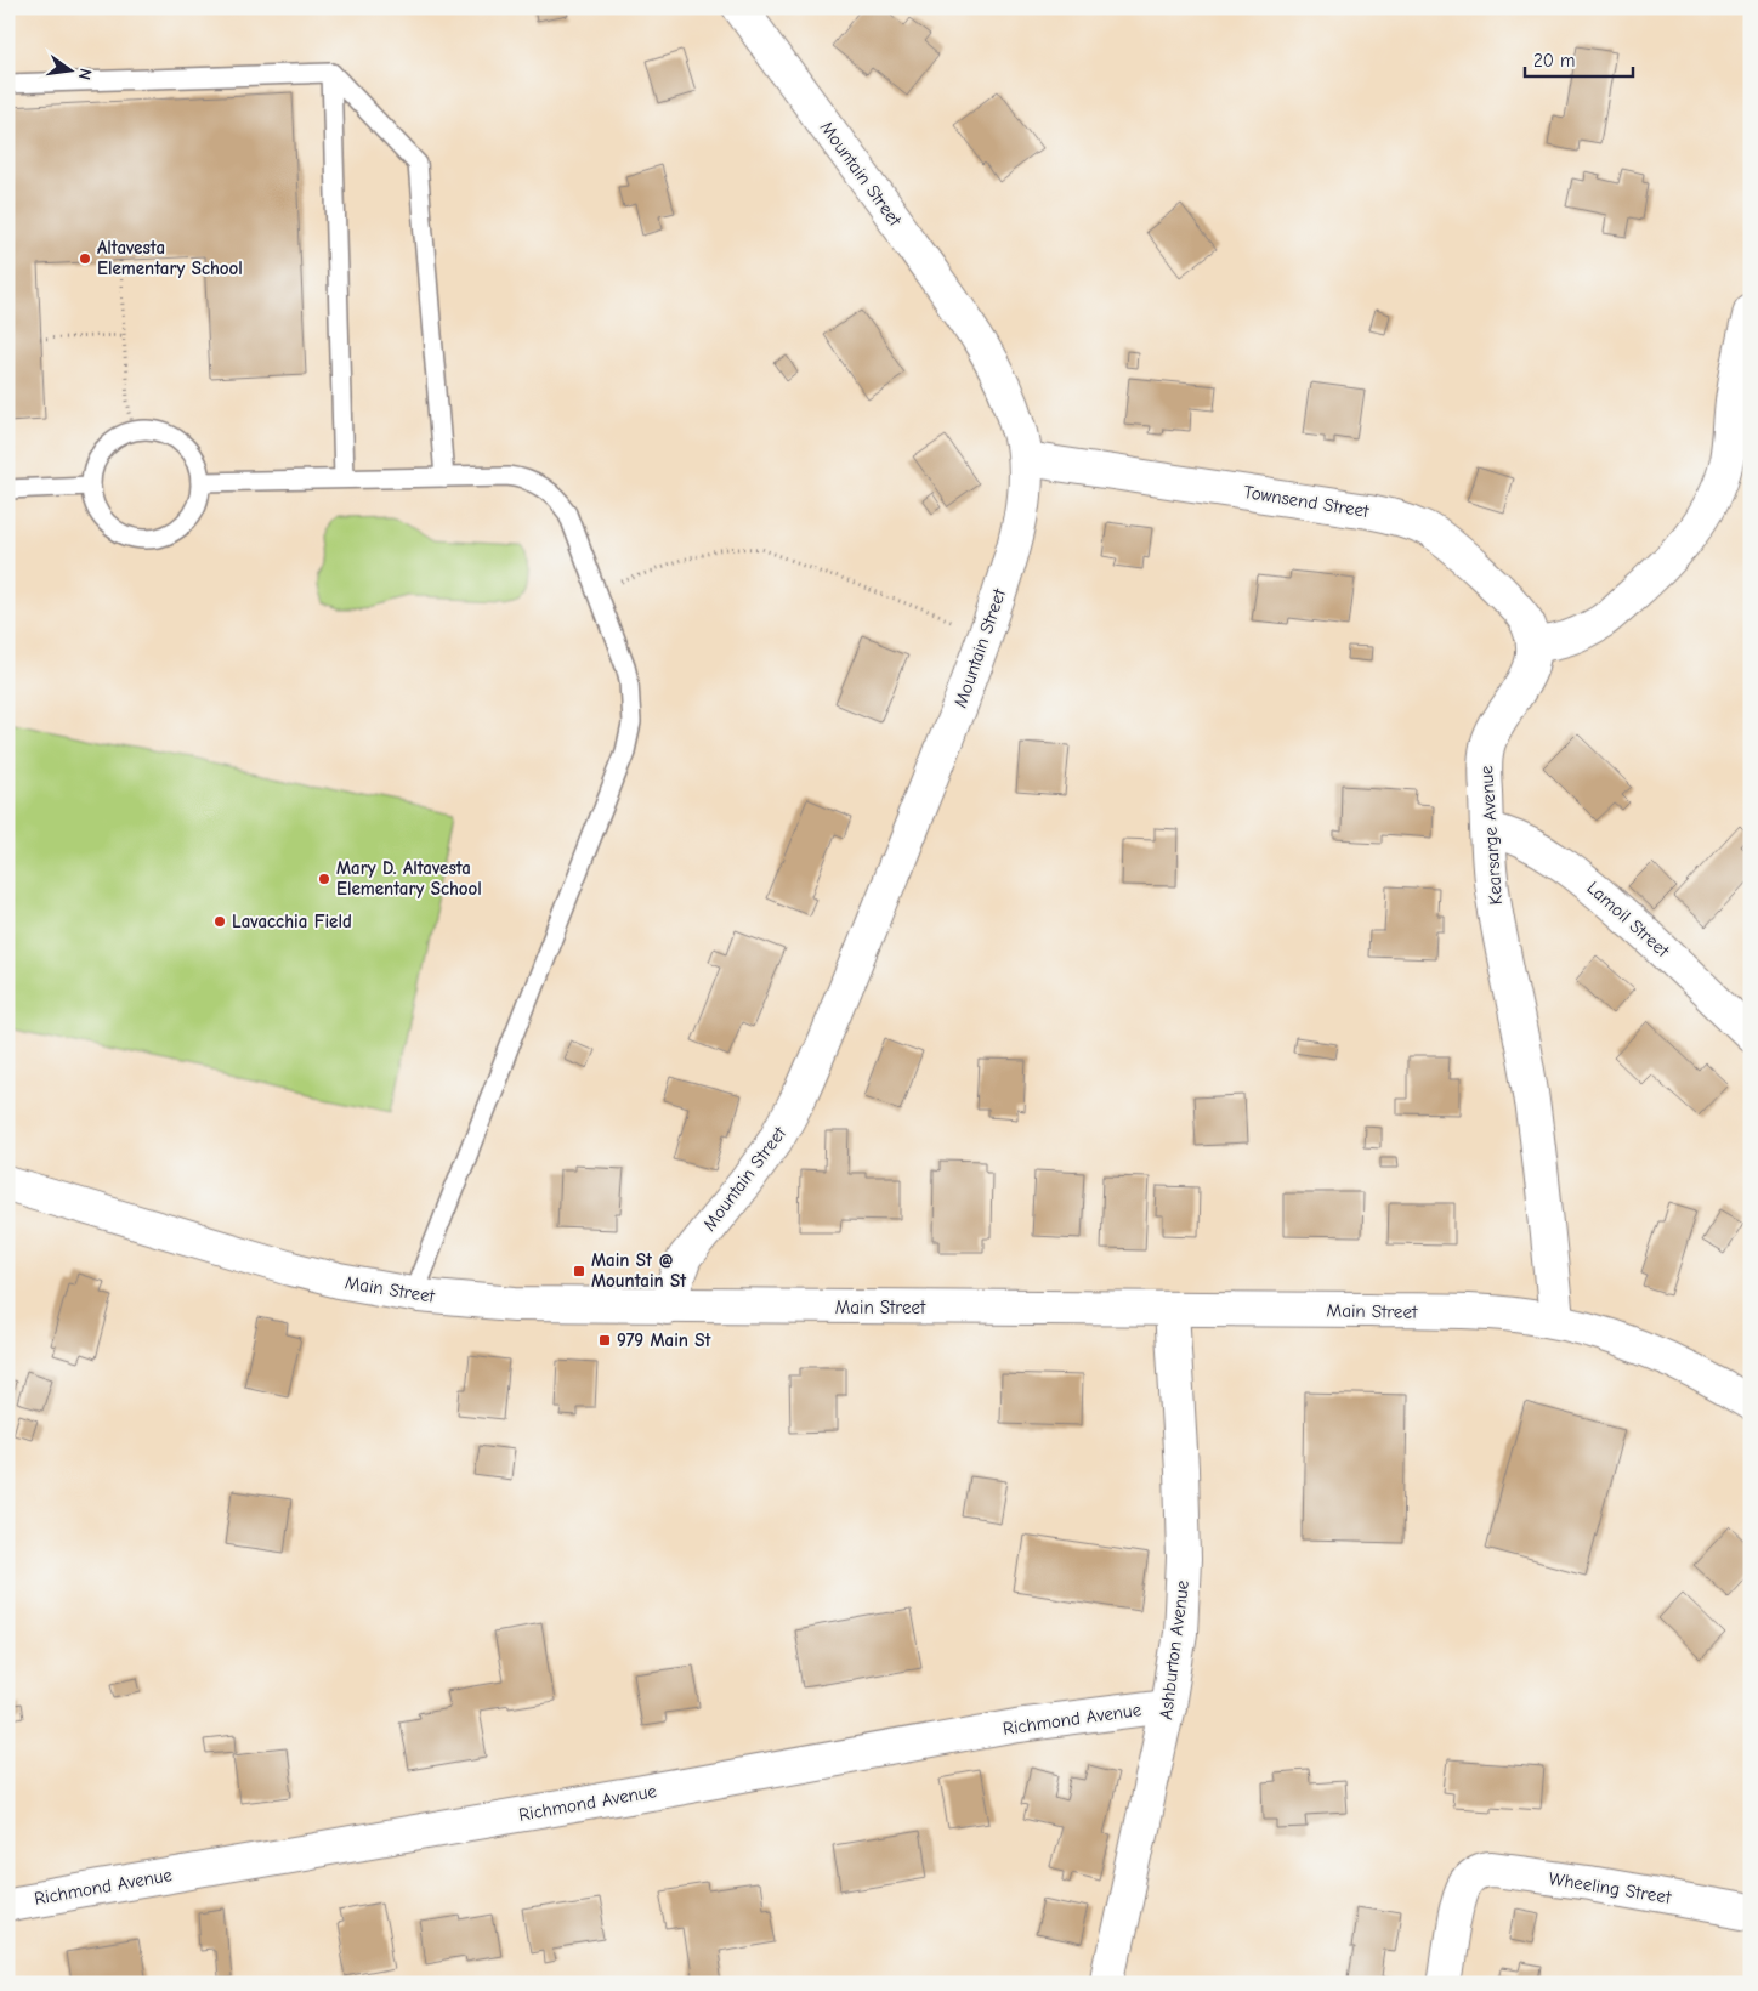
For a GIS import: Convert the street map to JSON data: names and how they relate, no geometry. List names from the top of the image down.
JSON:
{
  "streets": {
    "street": [
      "Mountain Street",
      "Townsend Street",
      "Kearsarge Avenue",
      "Lamoil Street",
      "Main Street",
      "Ashburton Avenue",
      "Richmond Avenue",
      "Wheeling Street"
    ]
  },
  "crossings": [
    ["Mountain Street", "Townsend Street"],
    ["Mountain Street", "Main Street"],
    ["Townsend Street", "Kearsarge Avenue"],
    ["Kearsarge Avenue", "Lamoil Street"],
    ["Kearsarge Avenue", "Main Street"],
    ["Main Street", "Ashburton Avenue"],
    ["Ashburton Avenue", "Richmond Avenue"]
  ],
  "places": {
    "other": ["Altavesta Elementary School", "Mary D. Altavesta Elementary School", "Lavacchia Field"],
    "transit": ["Main St @ Mountain St", "979 Main St"]
  },
  "scale_bar": "20 m",
  "north": "right"
}
